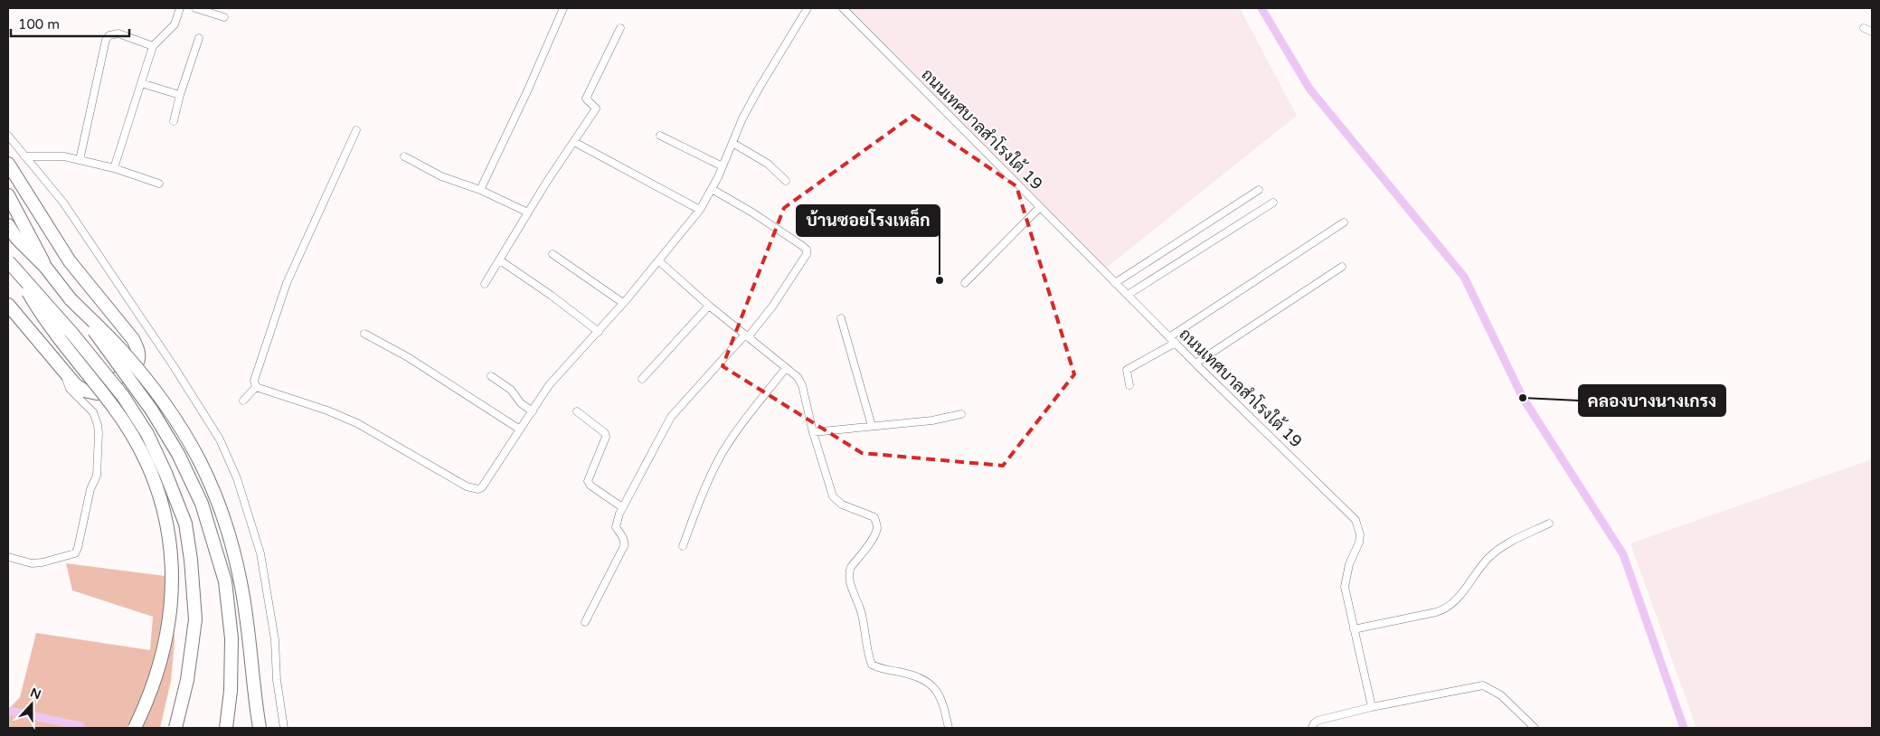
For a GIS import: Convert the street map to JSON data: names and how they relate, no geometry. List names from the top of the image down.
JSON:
{
  "streets": {
    "street": ["ถนนเทศบาลสำโรงใต้ 19"]
  },
  "places": ["บ้านซอยโรงเหล็ก", "คลองบางนางเกรง"],
  "scale_bar": "100 m",
  "north": "top"
}
